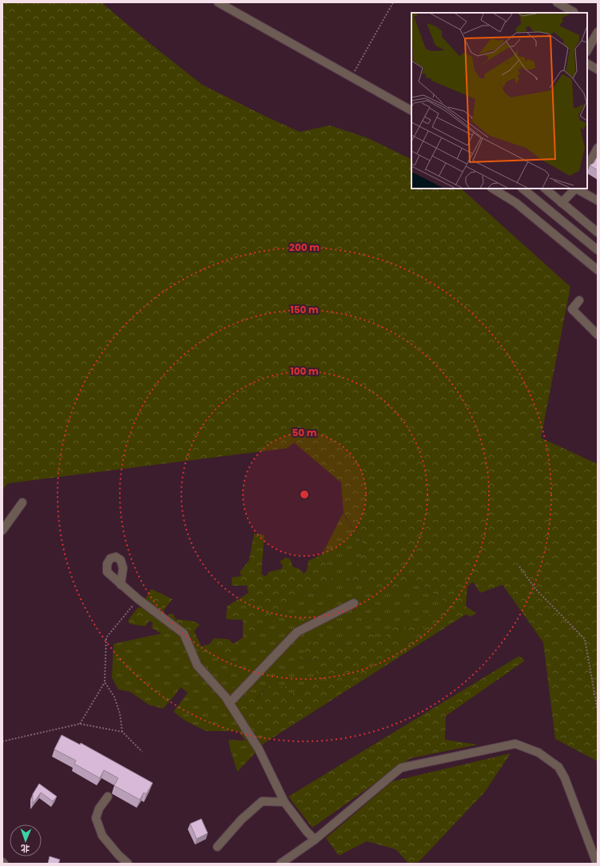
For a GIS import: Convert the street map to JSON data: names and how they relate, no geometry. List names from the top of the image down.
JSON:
{
  "north": "bottom",
  "rings": [
    "200 m",
    "150 m",
    "100 m",
    "50 m"
  ]
}
